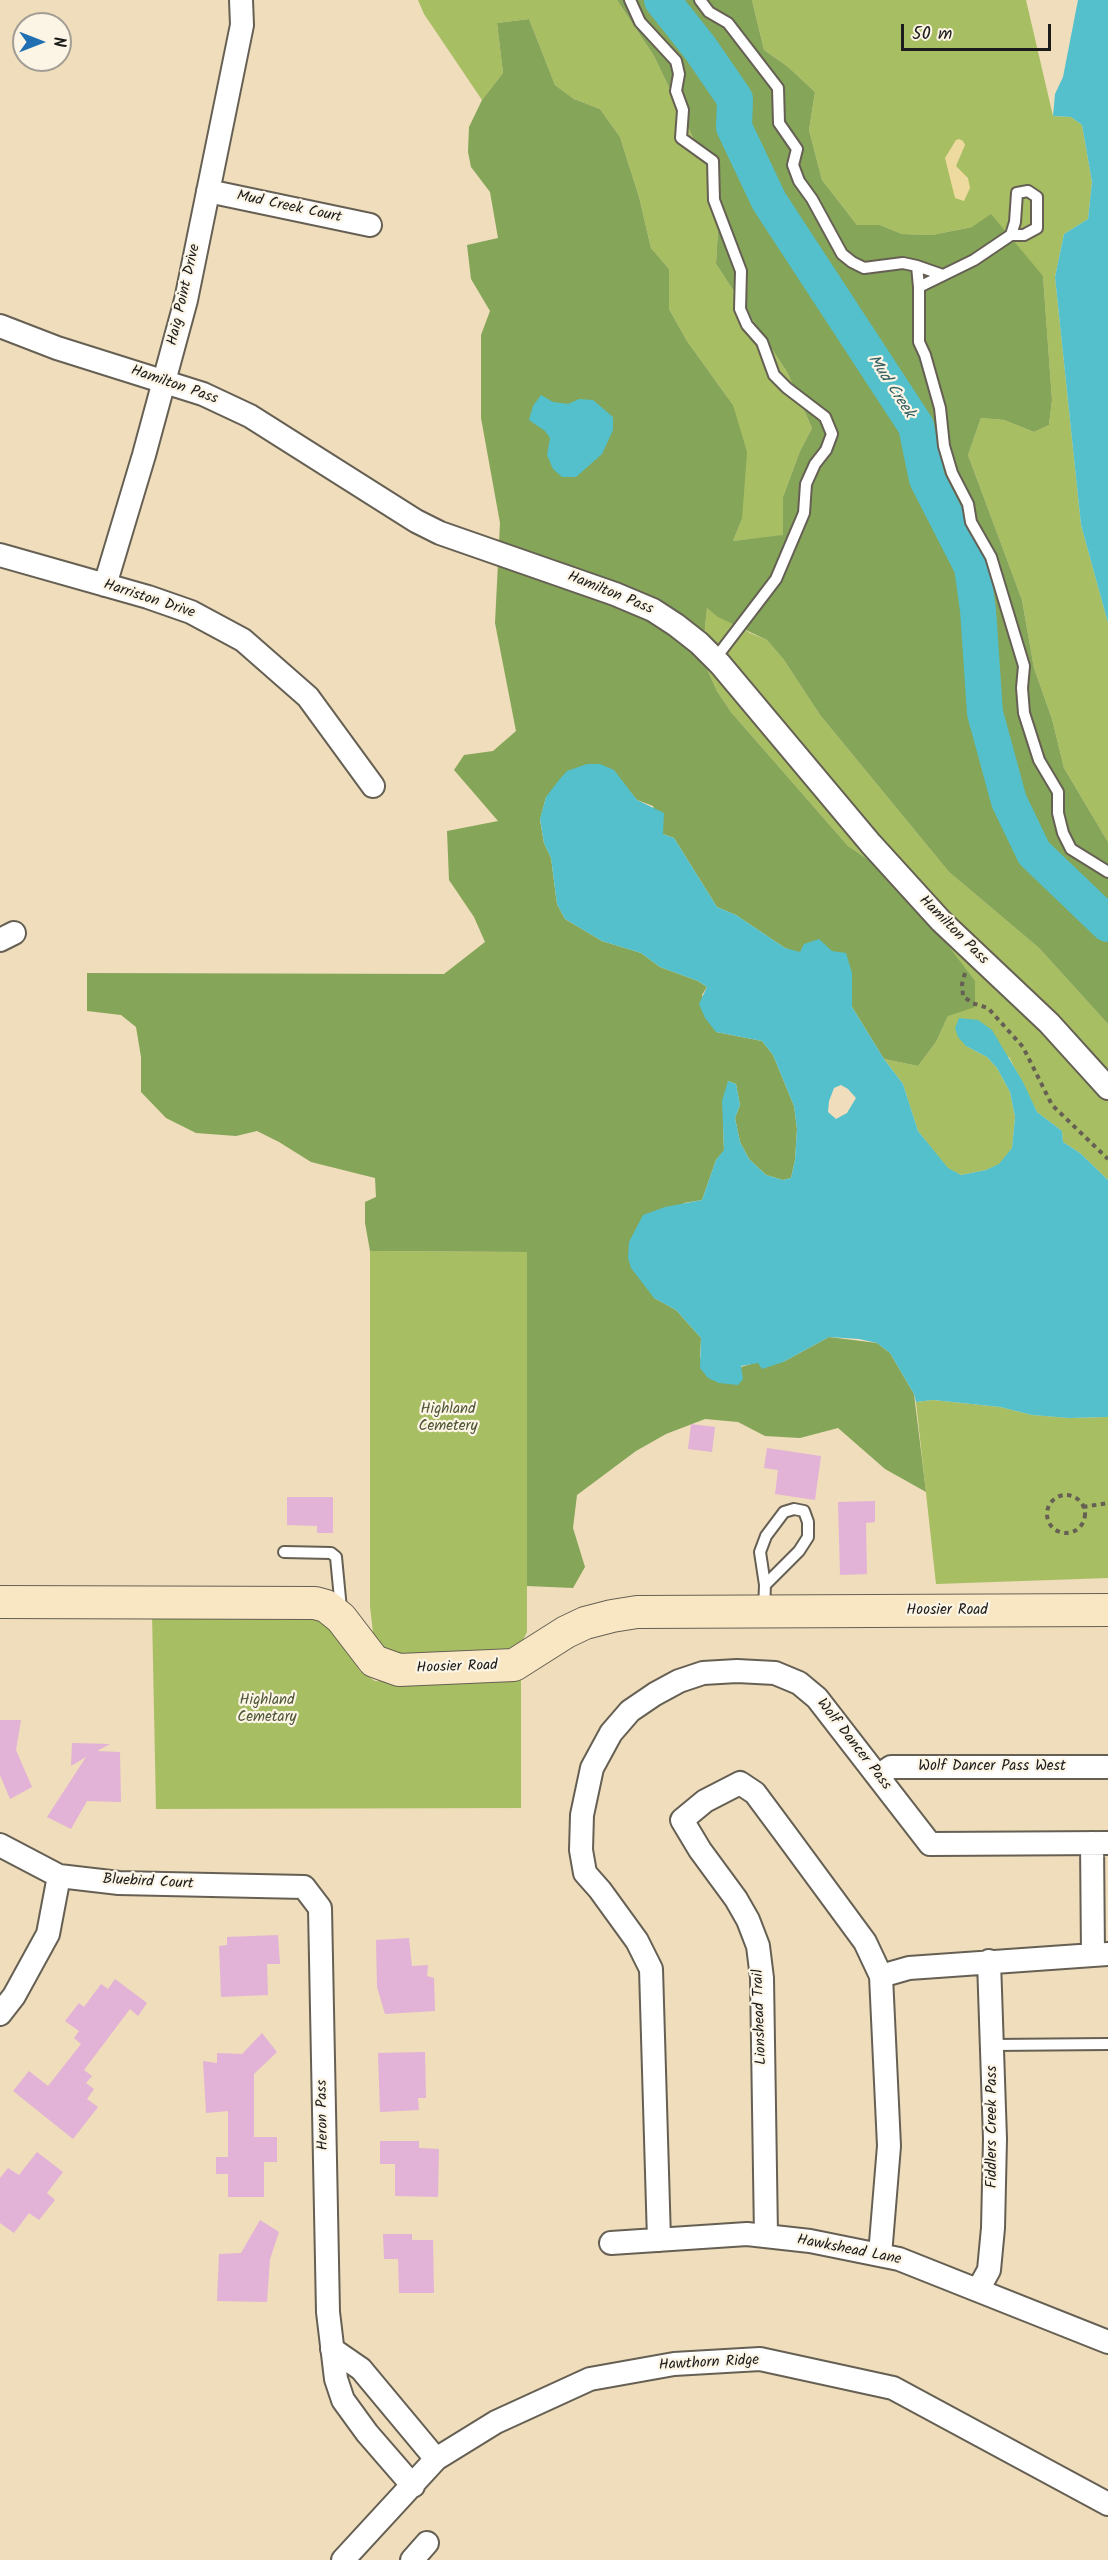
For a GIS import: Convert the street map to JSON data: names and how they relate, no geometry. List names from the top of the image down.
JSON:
{
  "streets": {
    "street": [
      "Mud Creek Court",
      "Haig Point Drive",
      "Hamilton Pass",
      "Harriston Drive",
      "Hoosier Road",
      "Wolf Dancer Pass",
      "Wolf Dancer Pass West",
      "Bluebird Court",
      "Lionshead Trail",
      "Heron Pass",
      "Fiddlers Creek Pass",
      "Hawkshead Lane",
      "Hawthorn Ridge"
    ]
  },
  "crossings": [
    ["Mud Creek Court", "Haig Point Drive"],
    ["Haig Point Drive", "Hamilton Pass"],
    ["Haig Point Drive", "Harriston Drive"],
    ["Wolf Dancer Pass", "Wolf Dancer Pass West"],
    ["Wolf Dancer Pass", "Hawkshead Lane"],
    ["Bluebird Court", "Heron Pass"],
    ["Lionshead Trail", "Hawkshead Lane"],
    ["Heron Pass", "Hawthorn Ridge"],
    ["Fiddlers Creek Pass", "Hawkshead Lane"]
  ],
  "water": ["Mud Creek"],
  "parks": ["Highland Cemetery", "Highland Cemetary"],
  "scale_bar": "50 m",
  "north": "right"
}
